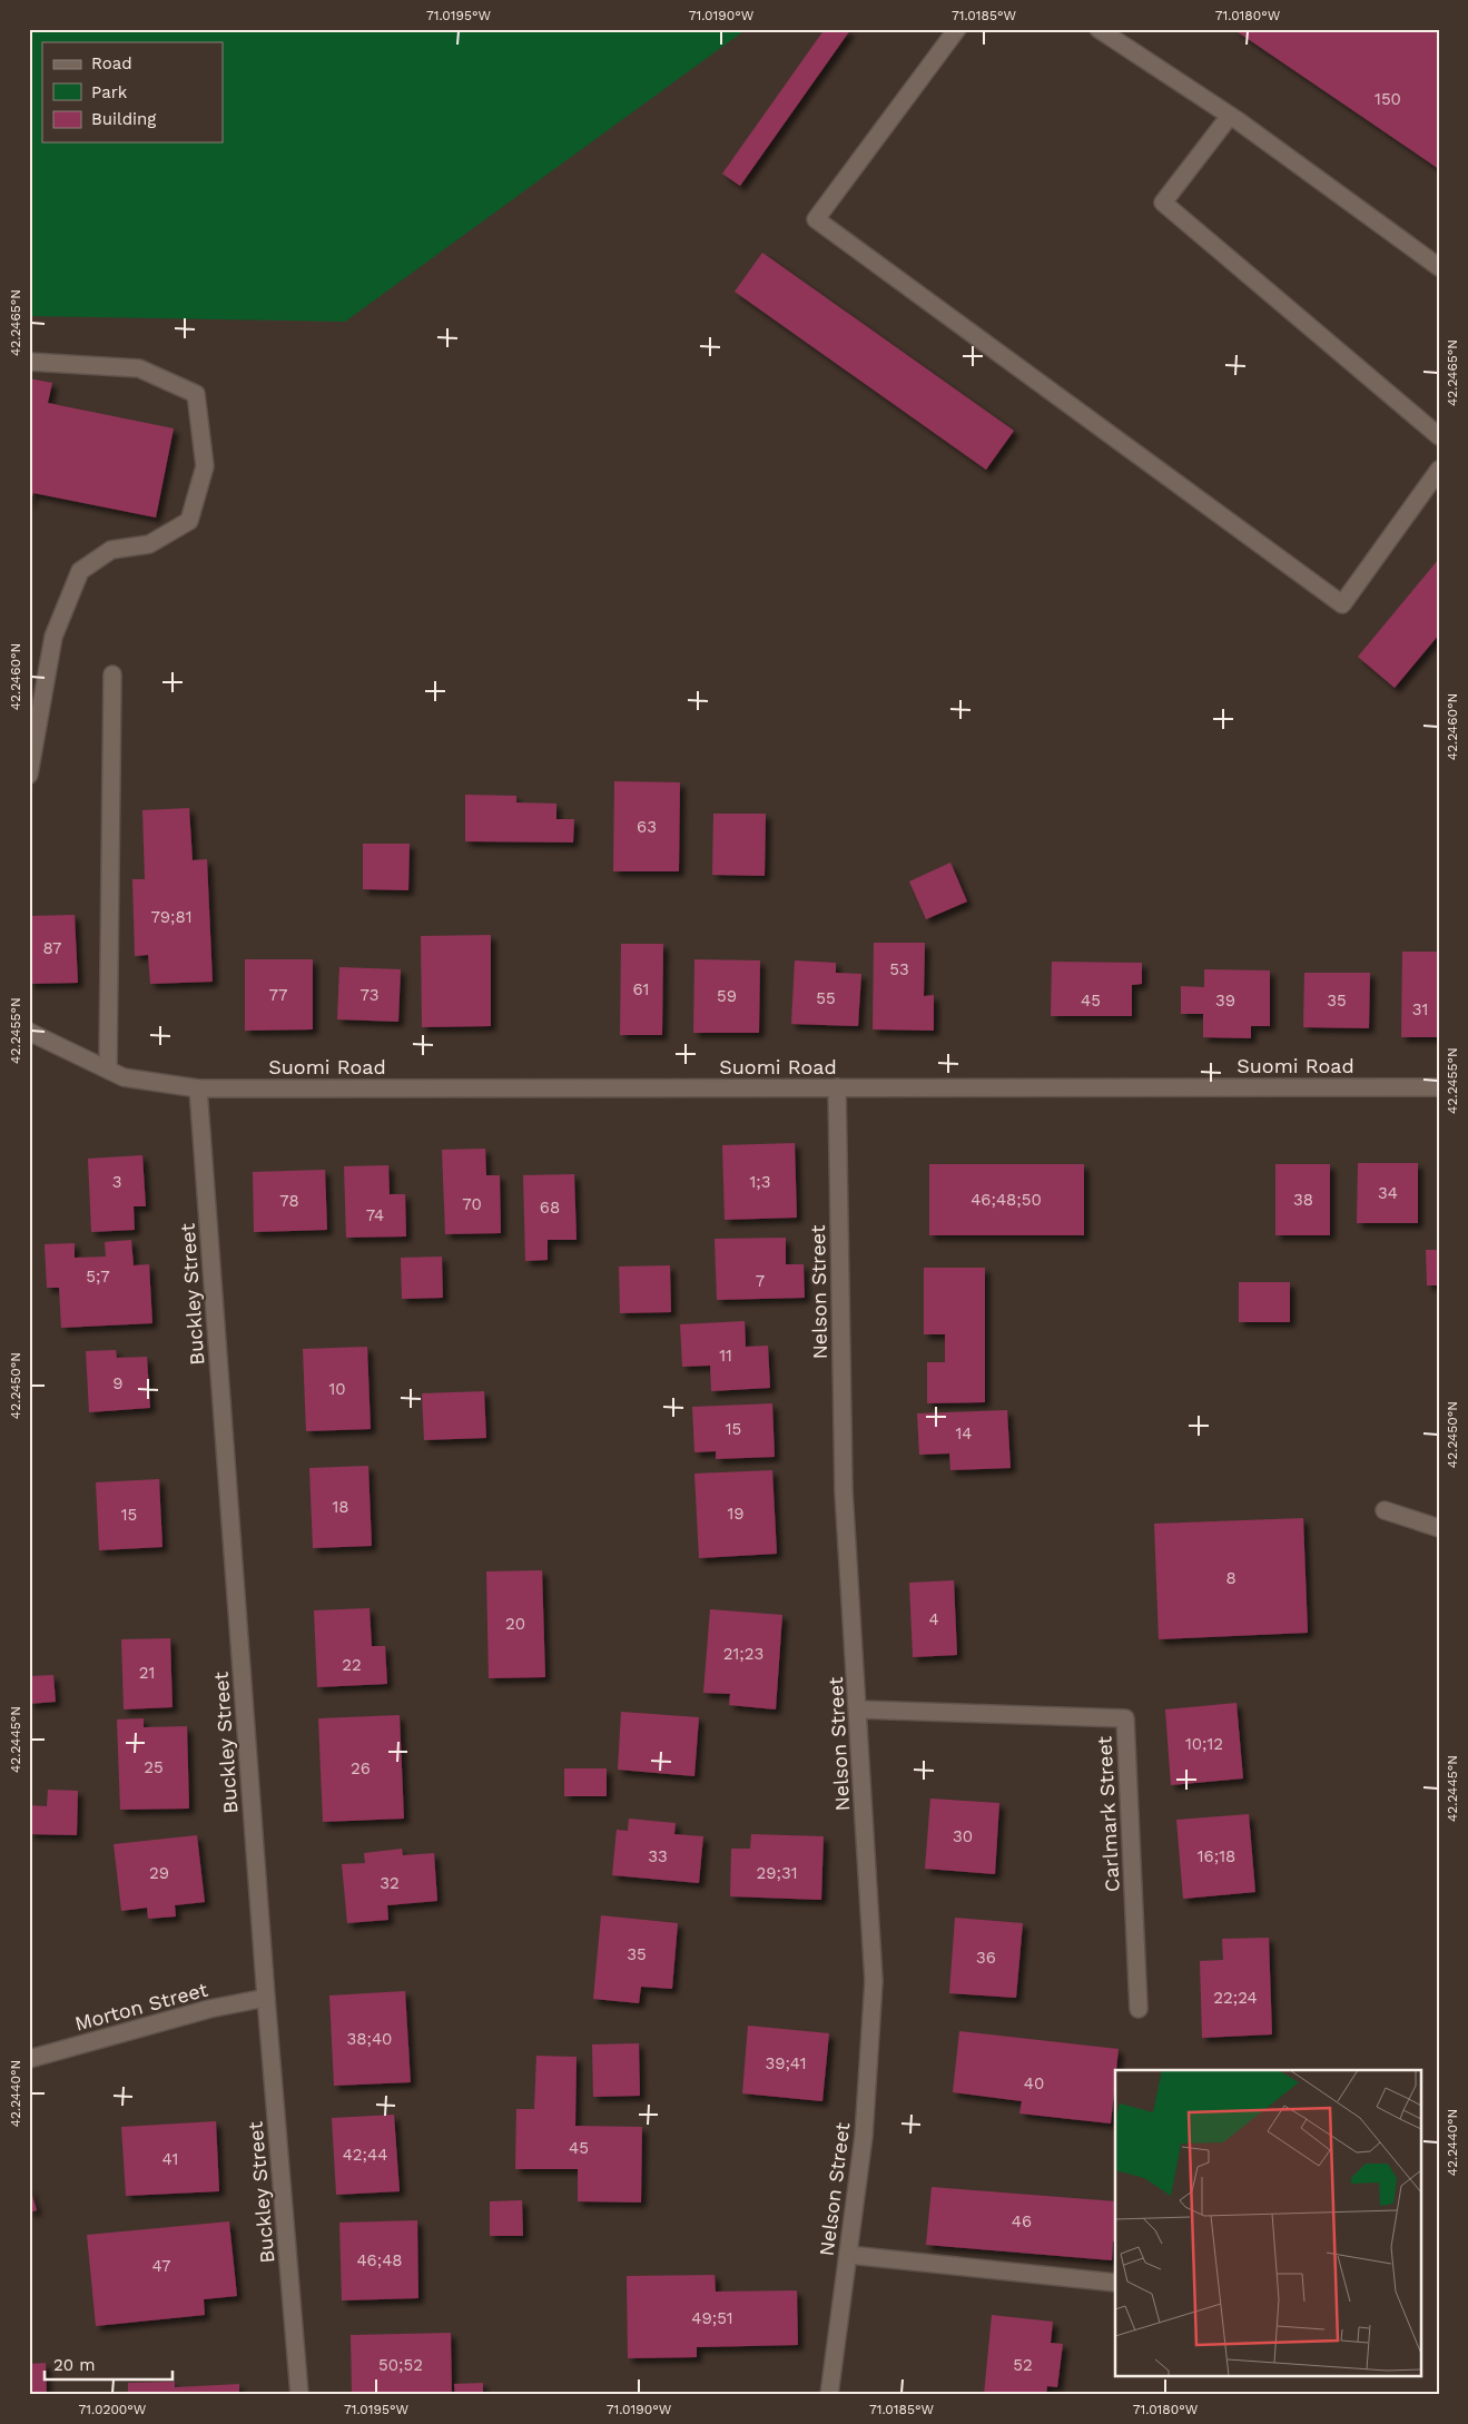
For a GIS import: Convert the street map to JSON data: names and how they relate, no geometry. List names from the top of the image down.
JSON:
{
  "streets": {
    "street": [
      "Suomi Road",
      "Nelson Street",
      "Buckley Street",
      "Carlmark Street",
      "Morton Street"
    ]
  },
  "crossings": [
    ["Suomi Road", "Nelson Street"],
    ["Suomi Road", "Buckley Street"],
    ["Nelson Street", "Carlmark Street"],
    ["Buckley Street", "Morton Street"]
  ],
  "house_numbers": [
    "150",
    "63",
    "79;81",
    "87",
    "53",
    "61",
    "77",
    "73",
    "59",
    "55",
    "45",
    "39",
    "35",
    "31",
    "3",
    "1;3",
    "34",
    "46;48;50",
    "38",
    "78",
    "70",
    "68",
    "74",
    "5;7",
    "7",
    "11",
    "9",
    "10",
    "15",
    "14",
    "18",
    "19",
    "15",
    "8",
    "4",
    "20",
    "21;23",
    "22",
    "21",
    "10;12",
    "25",
    "26",
    "30",
    "33",
    "16;18",
    "29",
    "29;31",
    "32",
    "35",
    "36",
    "22;24",
    "38;40",
    "39;41",
    "40",
    "45",
    "42;44",
    "41",
    "46",
    "46;48",
    "47",
    "49;51",
    "50;52",
    "52"
  ],
  "legend": ["Road", "Park", "Building"],
  "scale_bar": "20 m",
  "coordinates": [
    "71.0195°W",
    "71.0190°W",
    "71.0185°W",
    "71.0180°W",
    "42.2465°N",
    "42.2460°N",
    "42.2455°N",
    "42.2450°N",
    "42.2445°N",
    "42.2440°N",
    "71.0200°W"
  ]
}
